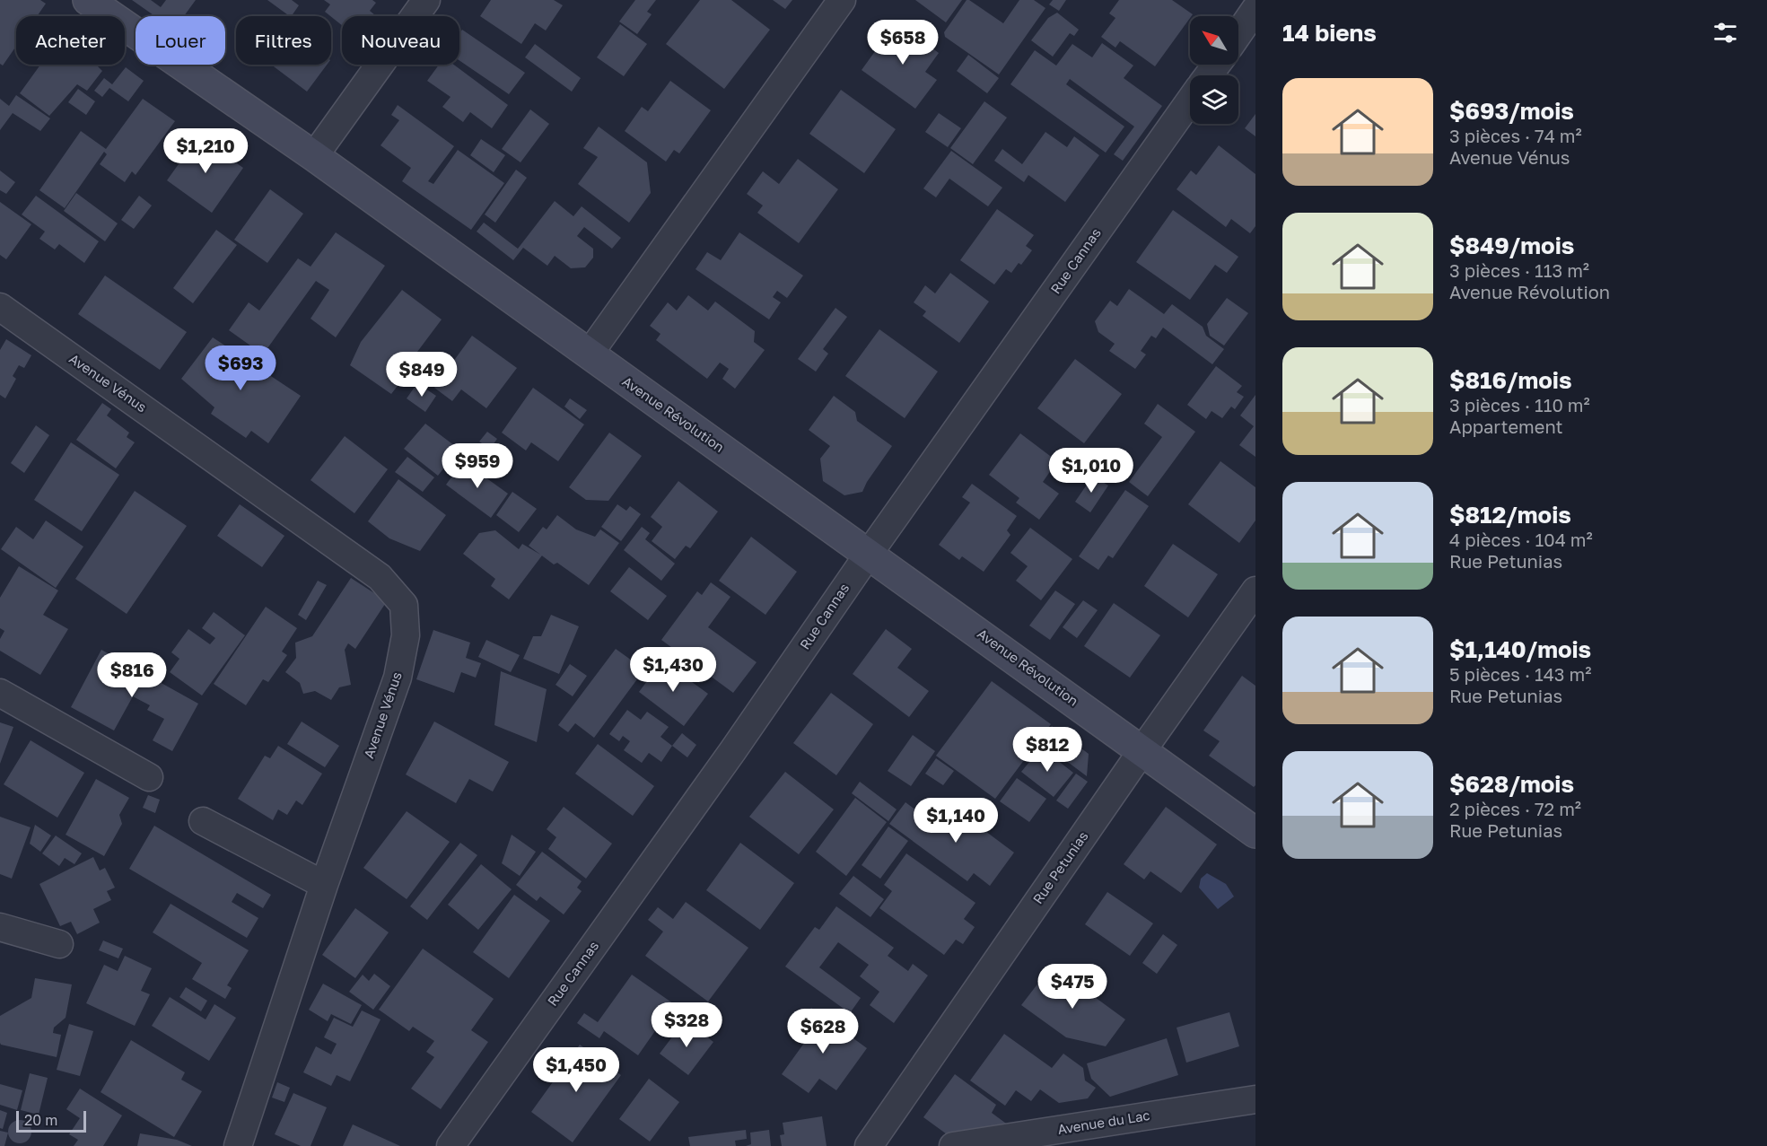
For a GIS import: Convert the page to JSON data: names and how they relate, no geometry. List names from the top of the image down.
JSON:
{
  "streets": {
    "street": [
      "Rue Cannas",
      "Avenue Vénus",
      "Avenue Révolution",
      "Rue Petunias",
      "Avenue du Lac"
    ]
  },
  "crossings": [
    ["Rue Cannas", "Avenue Révolution"],
    ["Avenue Révolution", "Rue Petunias"]
  ],
  "scale_bar": "20 m",
  "north": "top left",
  "page": {
    "heading": "14 biens",
    "chip": [
      "Acheter",
      "Louer",
      "Filtres",
      "Nouveau"
    ],
    "price": [
      "$658",
      "$1,210",
      "$693",
      "$849",
      "$959",
      "$1,010",
      "$1,430",
      "$816",
      "$812",
      "$1,140",
      "$475",
      "$328",
      "$628",
      "$1,450"
    ],
    "list": [
      {
        "name": "$693/mois",
        "note": "3 pièces · 74 m² · Avenue Vénus"
      },
      {
        "name": "$849/mois",
        "note": "3 pièces · 113 m² · Avenue Révolution"
      },
      {
        "name": "$816/mois",
        "note": "3 pièces · 110 m² · Appartement"
      },
      {
        "name": "$812/mois",
        "note": "4 pièces · 104 m² · Rue Petunias"
      },
      {
        "name": "$1,140/mois",
        "note": "5 pièces · 143 m² · Rue Petunias"
      },
      {
        "name": "$628/mois",
        "note": "2 pièces · 72 m² · Rue Petunias"
      }
    ],
    "scale": "20 m"
  }
}
